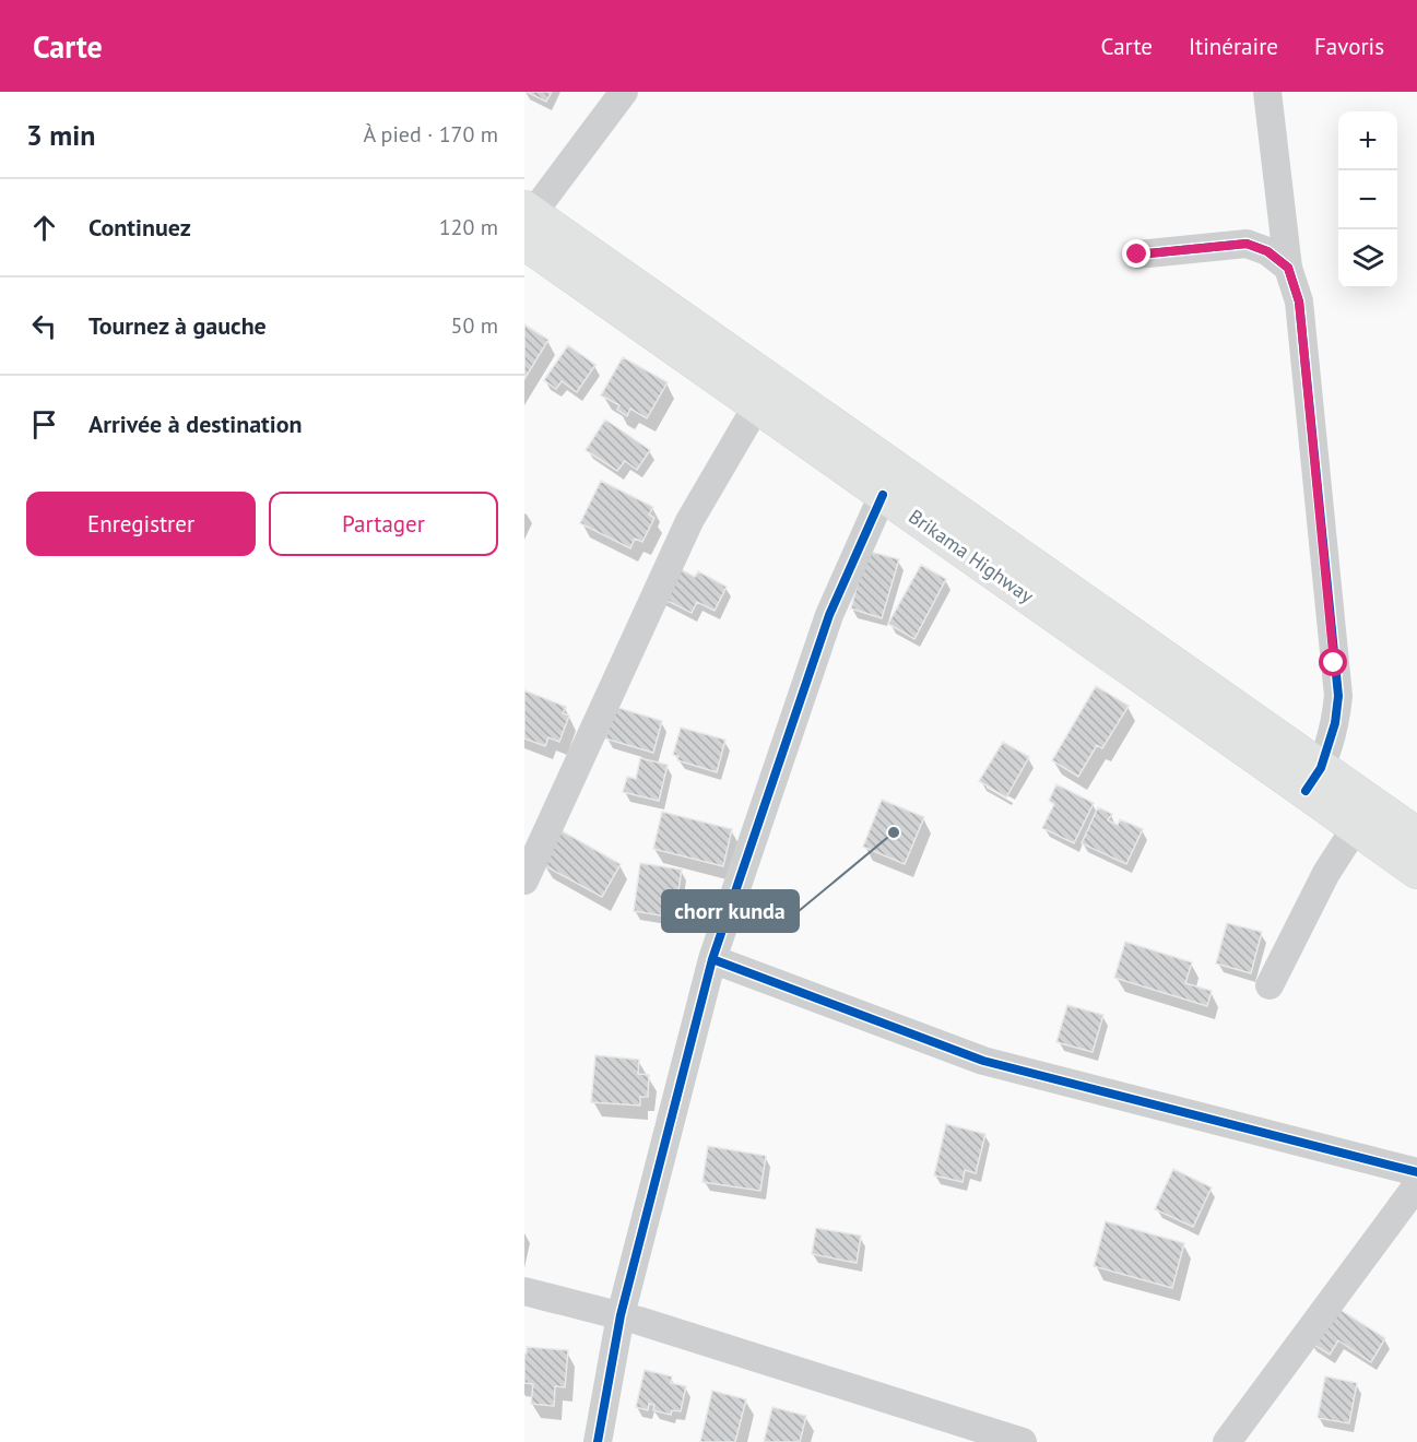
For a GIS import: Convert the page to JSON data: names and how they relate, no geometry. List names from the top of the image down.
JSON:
{
  "streets": {
    "highway": ["Brikama Highway"]
  },
  "places": ["chorr kunda"],
  "page": {
    "header": "Carte",
    "nav": ["Carte", "Itinéraire", "Favoris"],
    "heading": ["3 min", "À pied · 170 m"],
    "map_buttons": ["+", "−"],
    "list": [
      ["Continuez", "120 m"],
      ["Tournez à gauche", "50 m"],
      "Arrivée à destination"
    ],
    "buttons": ["Enregistrer", "Partager"]
  }
}
